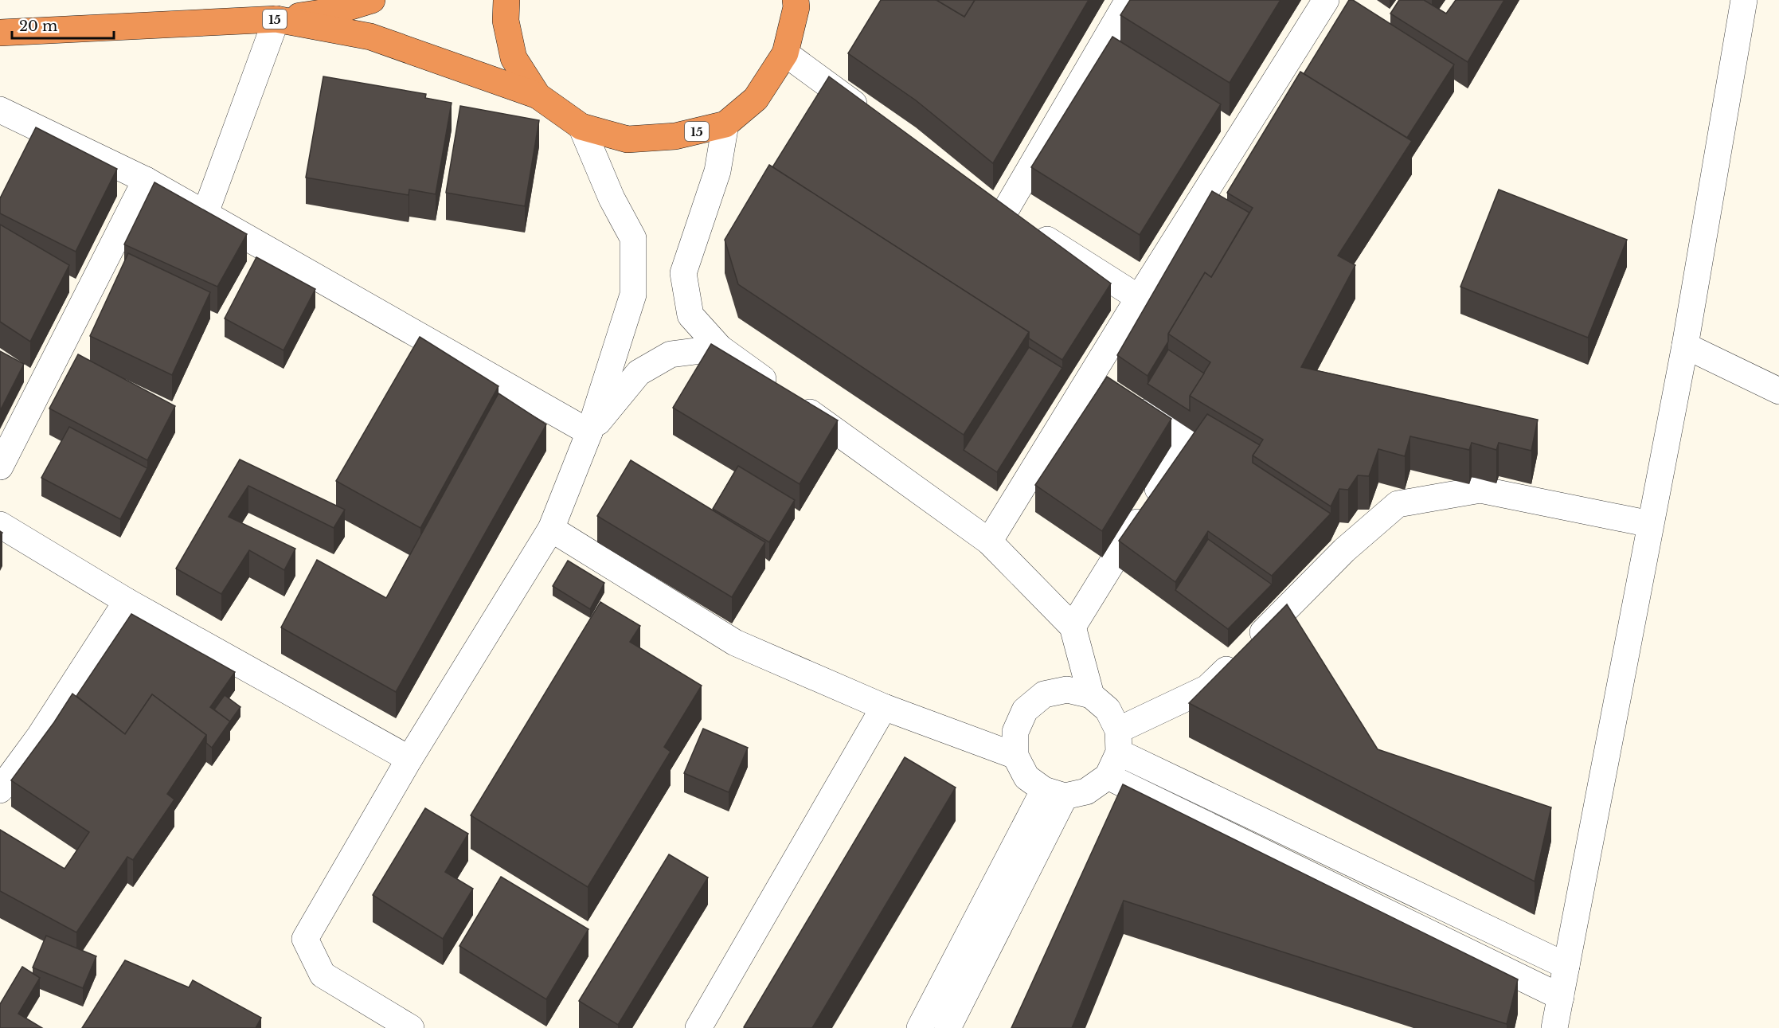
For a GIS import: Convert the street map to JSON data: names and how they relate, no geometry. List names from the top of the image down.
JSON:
{
  "streets": {
    "highway": ["15"]
  },
  "scale_bar": "20 m"
}
